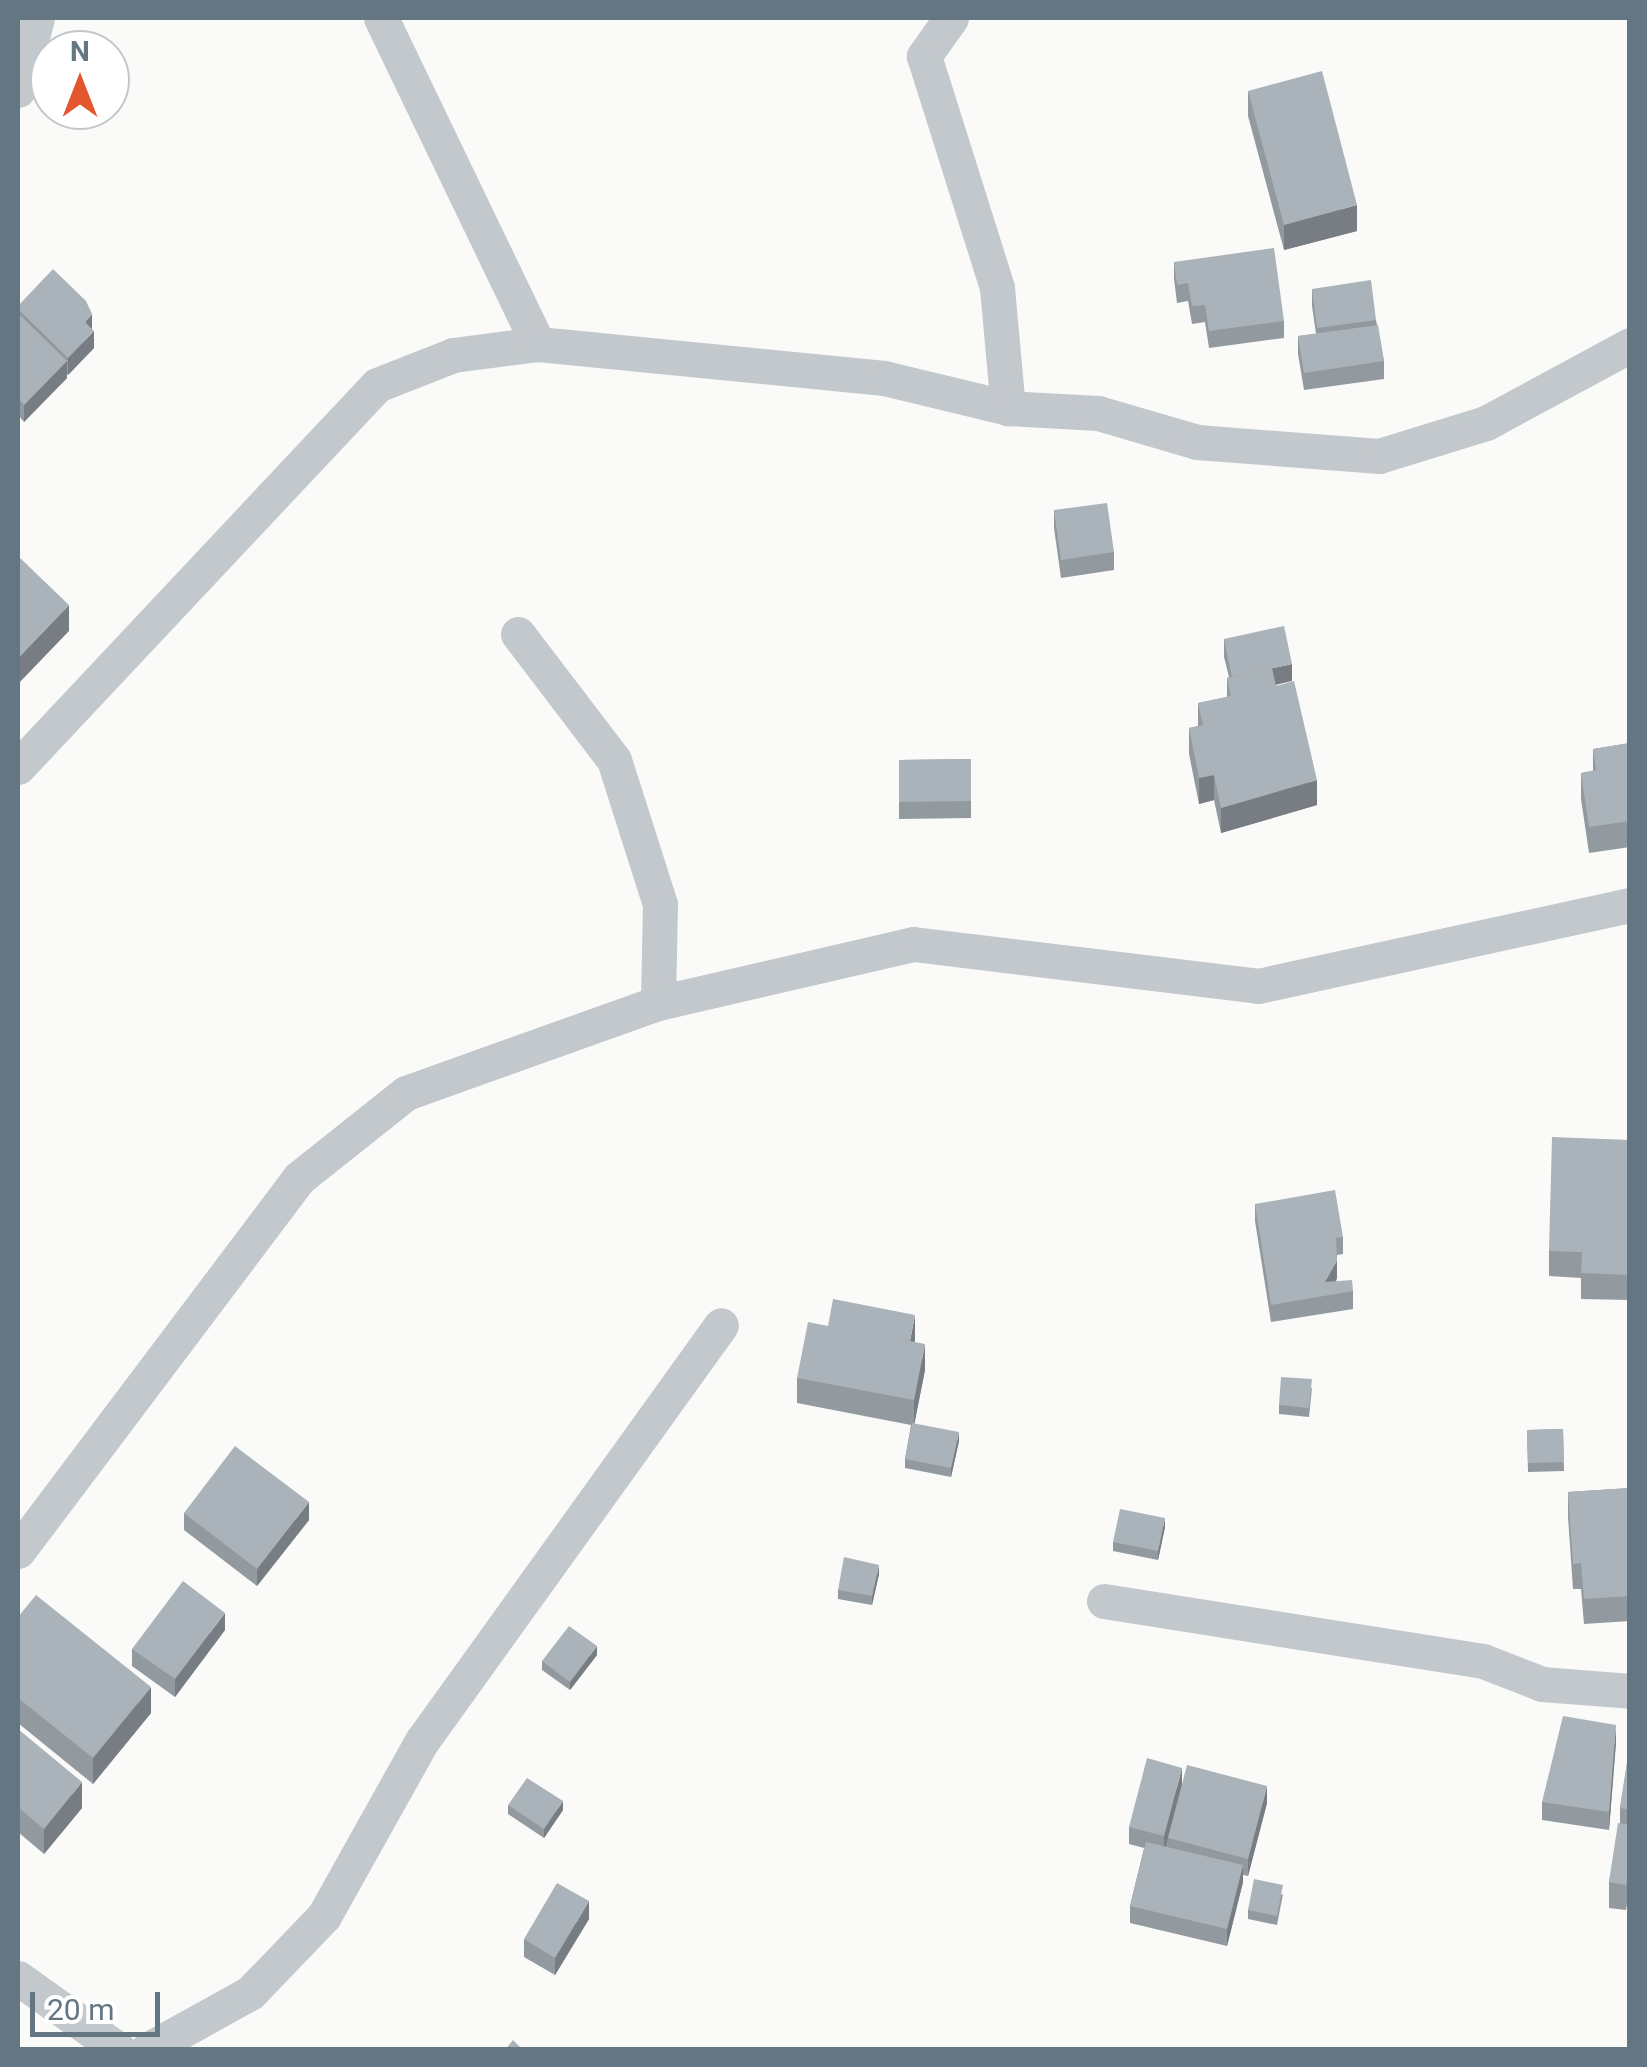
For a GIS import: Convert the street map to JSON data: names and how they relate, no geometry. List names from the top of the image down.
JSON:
{
  "scale_bar": "20 m",
  "north": "top"
}
